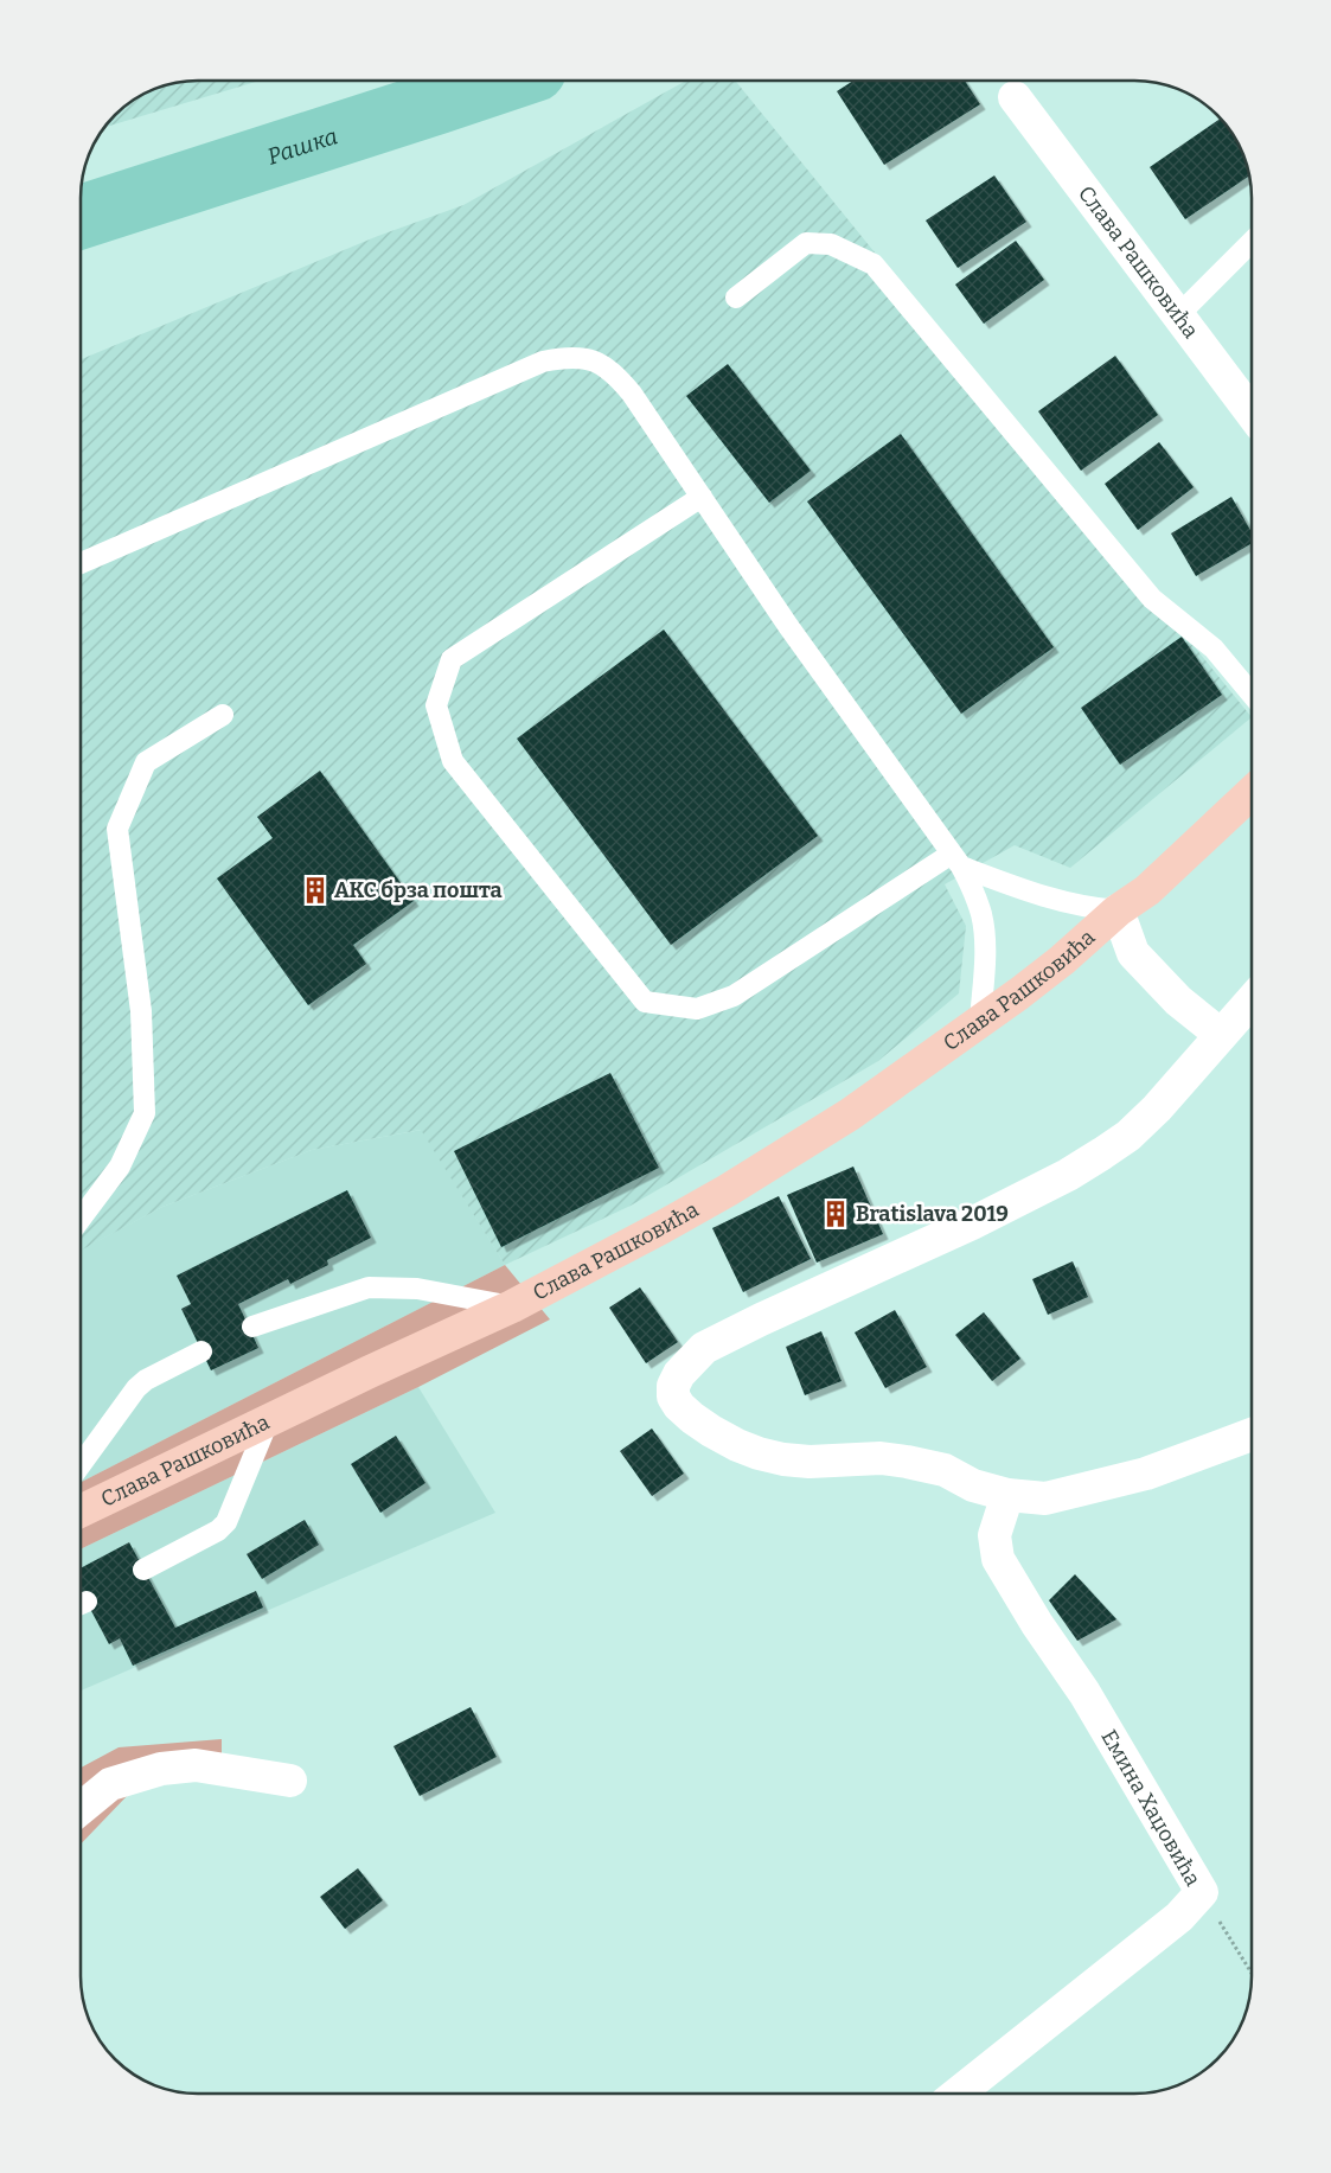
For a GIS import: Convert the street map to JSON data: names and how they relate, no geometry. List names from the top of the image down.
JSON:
{
  "streets": {
    "main road": ["Слава Рашковића"],
    "street": ["Емина Хаџовића"]
  },
  "water": ["Рашка"],
  "places": {
    "building": ["АКС брза пошта", "Bratislava 2019"]
  }
}
